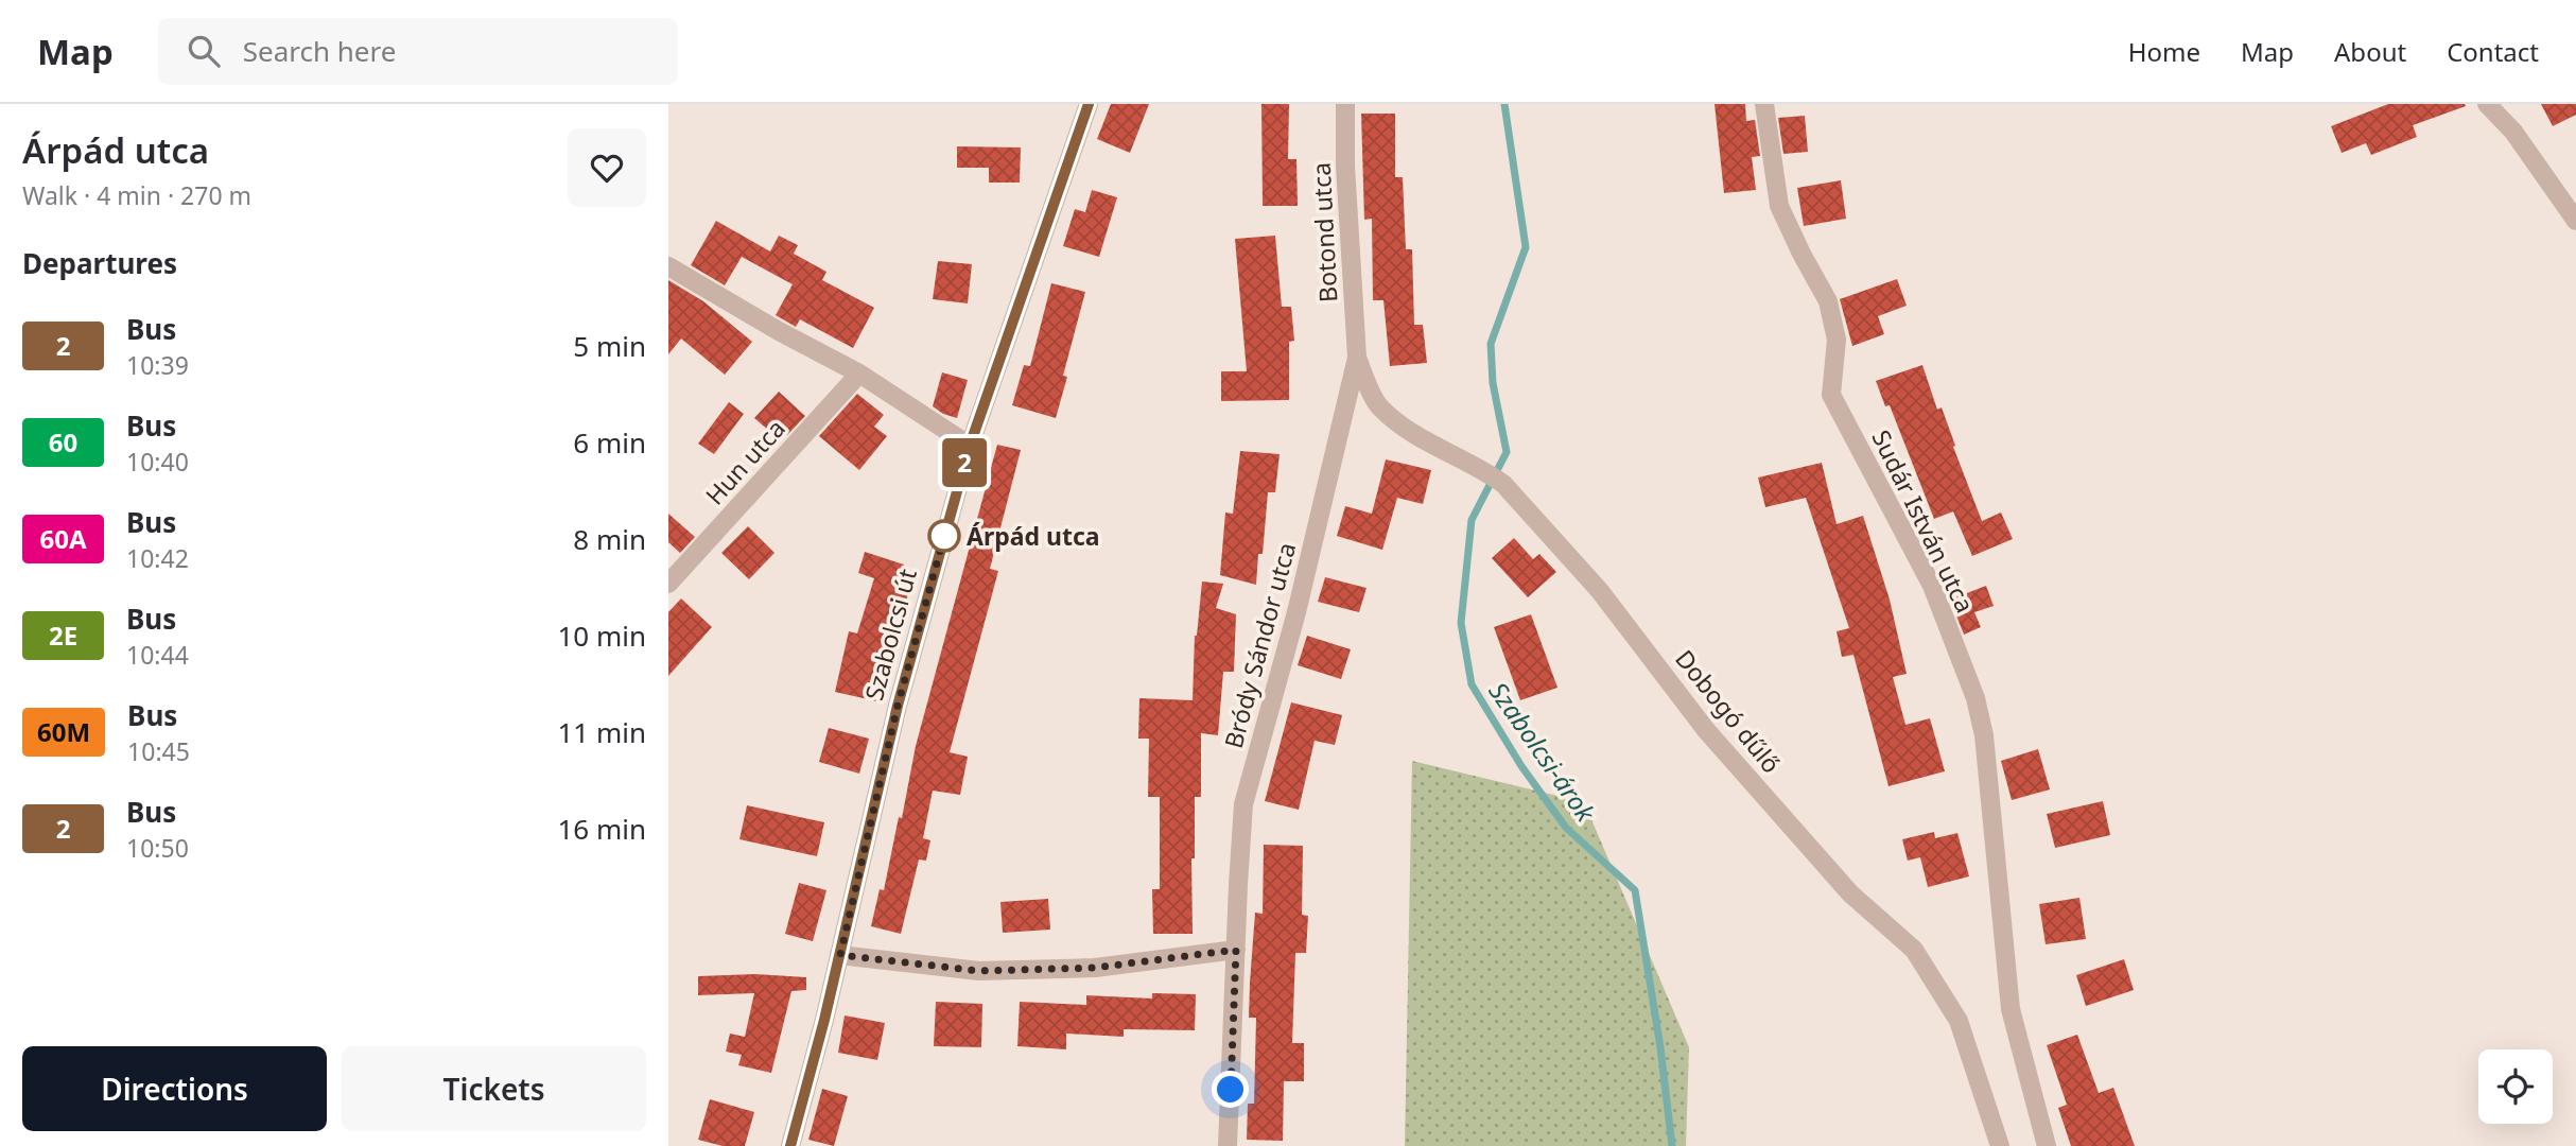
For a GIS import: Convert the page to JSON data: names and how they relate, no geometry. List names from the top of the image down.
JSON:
{
  "streets": {
    "street": [
      "Botond utca",
      "Hun utca",
      "Sudár István utca",
      "Szabolcsi út",
      "Bródy Sándor utca",
      "Dobogó dűlő"
    ]
  },
  "crossings": [
    ["Botond utca", "Bródy Sándor utca"],
    ["Botond utca", "Dobogó dűlő"],
    ["Bródy Sándor utca", "Dobogó dűlő"]
  ],
  "water": ["Szabolcsi-árok"],
  "places": ["Árpád utca"],
  "lines": ["bus line 2"],
  "page": {
    "header": "Map",
    "search": "Search here",
    "nav": [
      "Home",
      "Map",
      "About",
      "Contact"
    ],
    "heading": [
      ["Árpád utca", "Walk · 4 min · 270 m"],
      "Departures"
    ],
    "on_map": "2",
    "list": [
      {
        "mark": "2",
        "name": "Bus",
        "note": "10:39",
        "value": "5 min"
      },
      {
        "mark": "60",
        "name": "Bus",
        "note": "10:40",
        "value": "6 min"
      },
      {
        "mark": "60A",
        "name": "Bus",
        "note": "10:42",
        "value": "8 min"
      },
      {
        "mark": "2E",
        "name": "Bus",
        "note": "10:44",
        "value": "10 min"
      },
      {
        "mark": "60M",
        "name": "Bus",
        "note": "10:45",
        "value": "11 min"
      },
      {
        "mark": "2",
        "name": "Bus",
        "note": "10:50",
        "value": "16 min"
      }
    ],
    "buttons": ["Directions", "Tickets"]
  }
}
